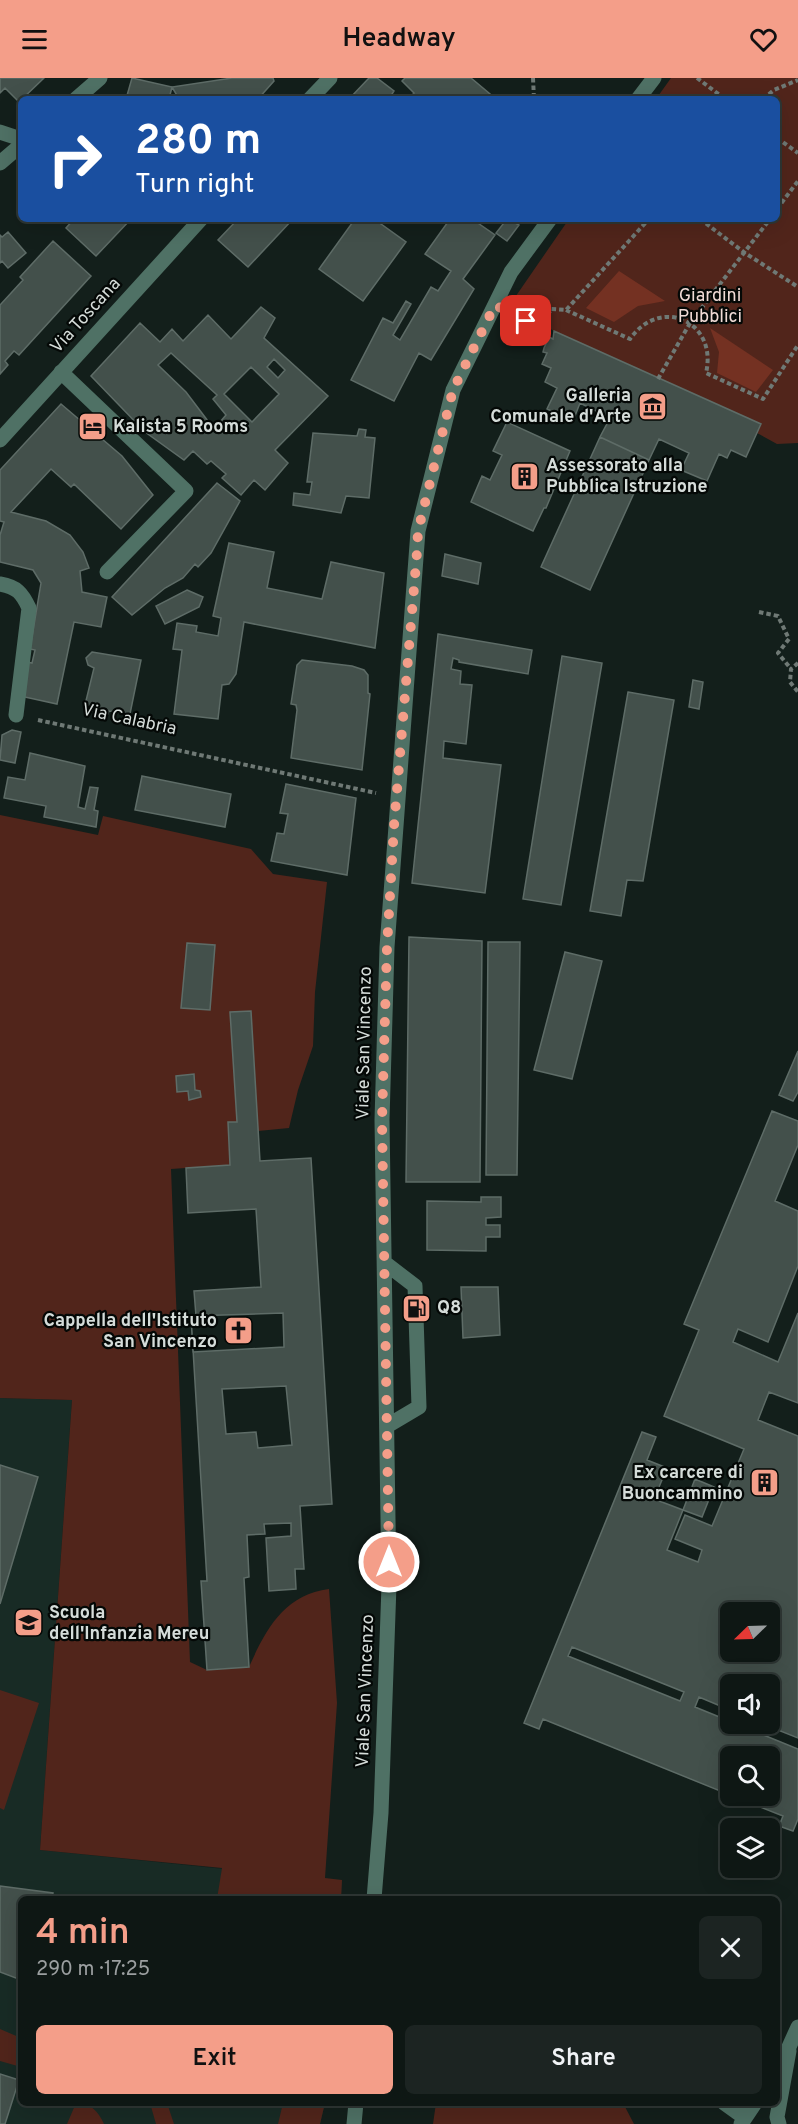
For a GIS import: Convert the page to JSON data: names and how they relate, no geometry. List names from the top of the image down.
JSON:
{
  "streets": {
    "street": ["Via Toscana", "Viale San Vincenzo"],
    "path": ["Via Calabria"]
  },
  "parks": ["Giardini Pubblici"],
  "places": {
    "museum": ["Galleria Comunale d'Arte"],
    "hotel": ["Kalista 5 Rooms"],
    "building": ["Assessorato alla Pubblica Istruzione", "Ex carcere di Buoncammino"],
    "fuel station": ["Q8"],
    "church": ["Cappella dell'Istituto San Vincenzo"],
    "school or university": ["Scuola dell'Infanzia Mereu"]
  },
  "north": "bottom left",
  "page": {
    "header": "Headway",
    "turn": ["280 m", "Turn right"],
    "heading": ["4 min", "290 m · 17:25"],
    "buttons": ["Exit", "Share"]
  }
}
